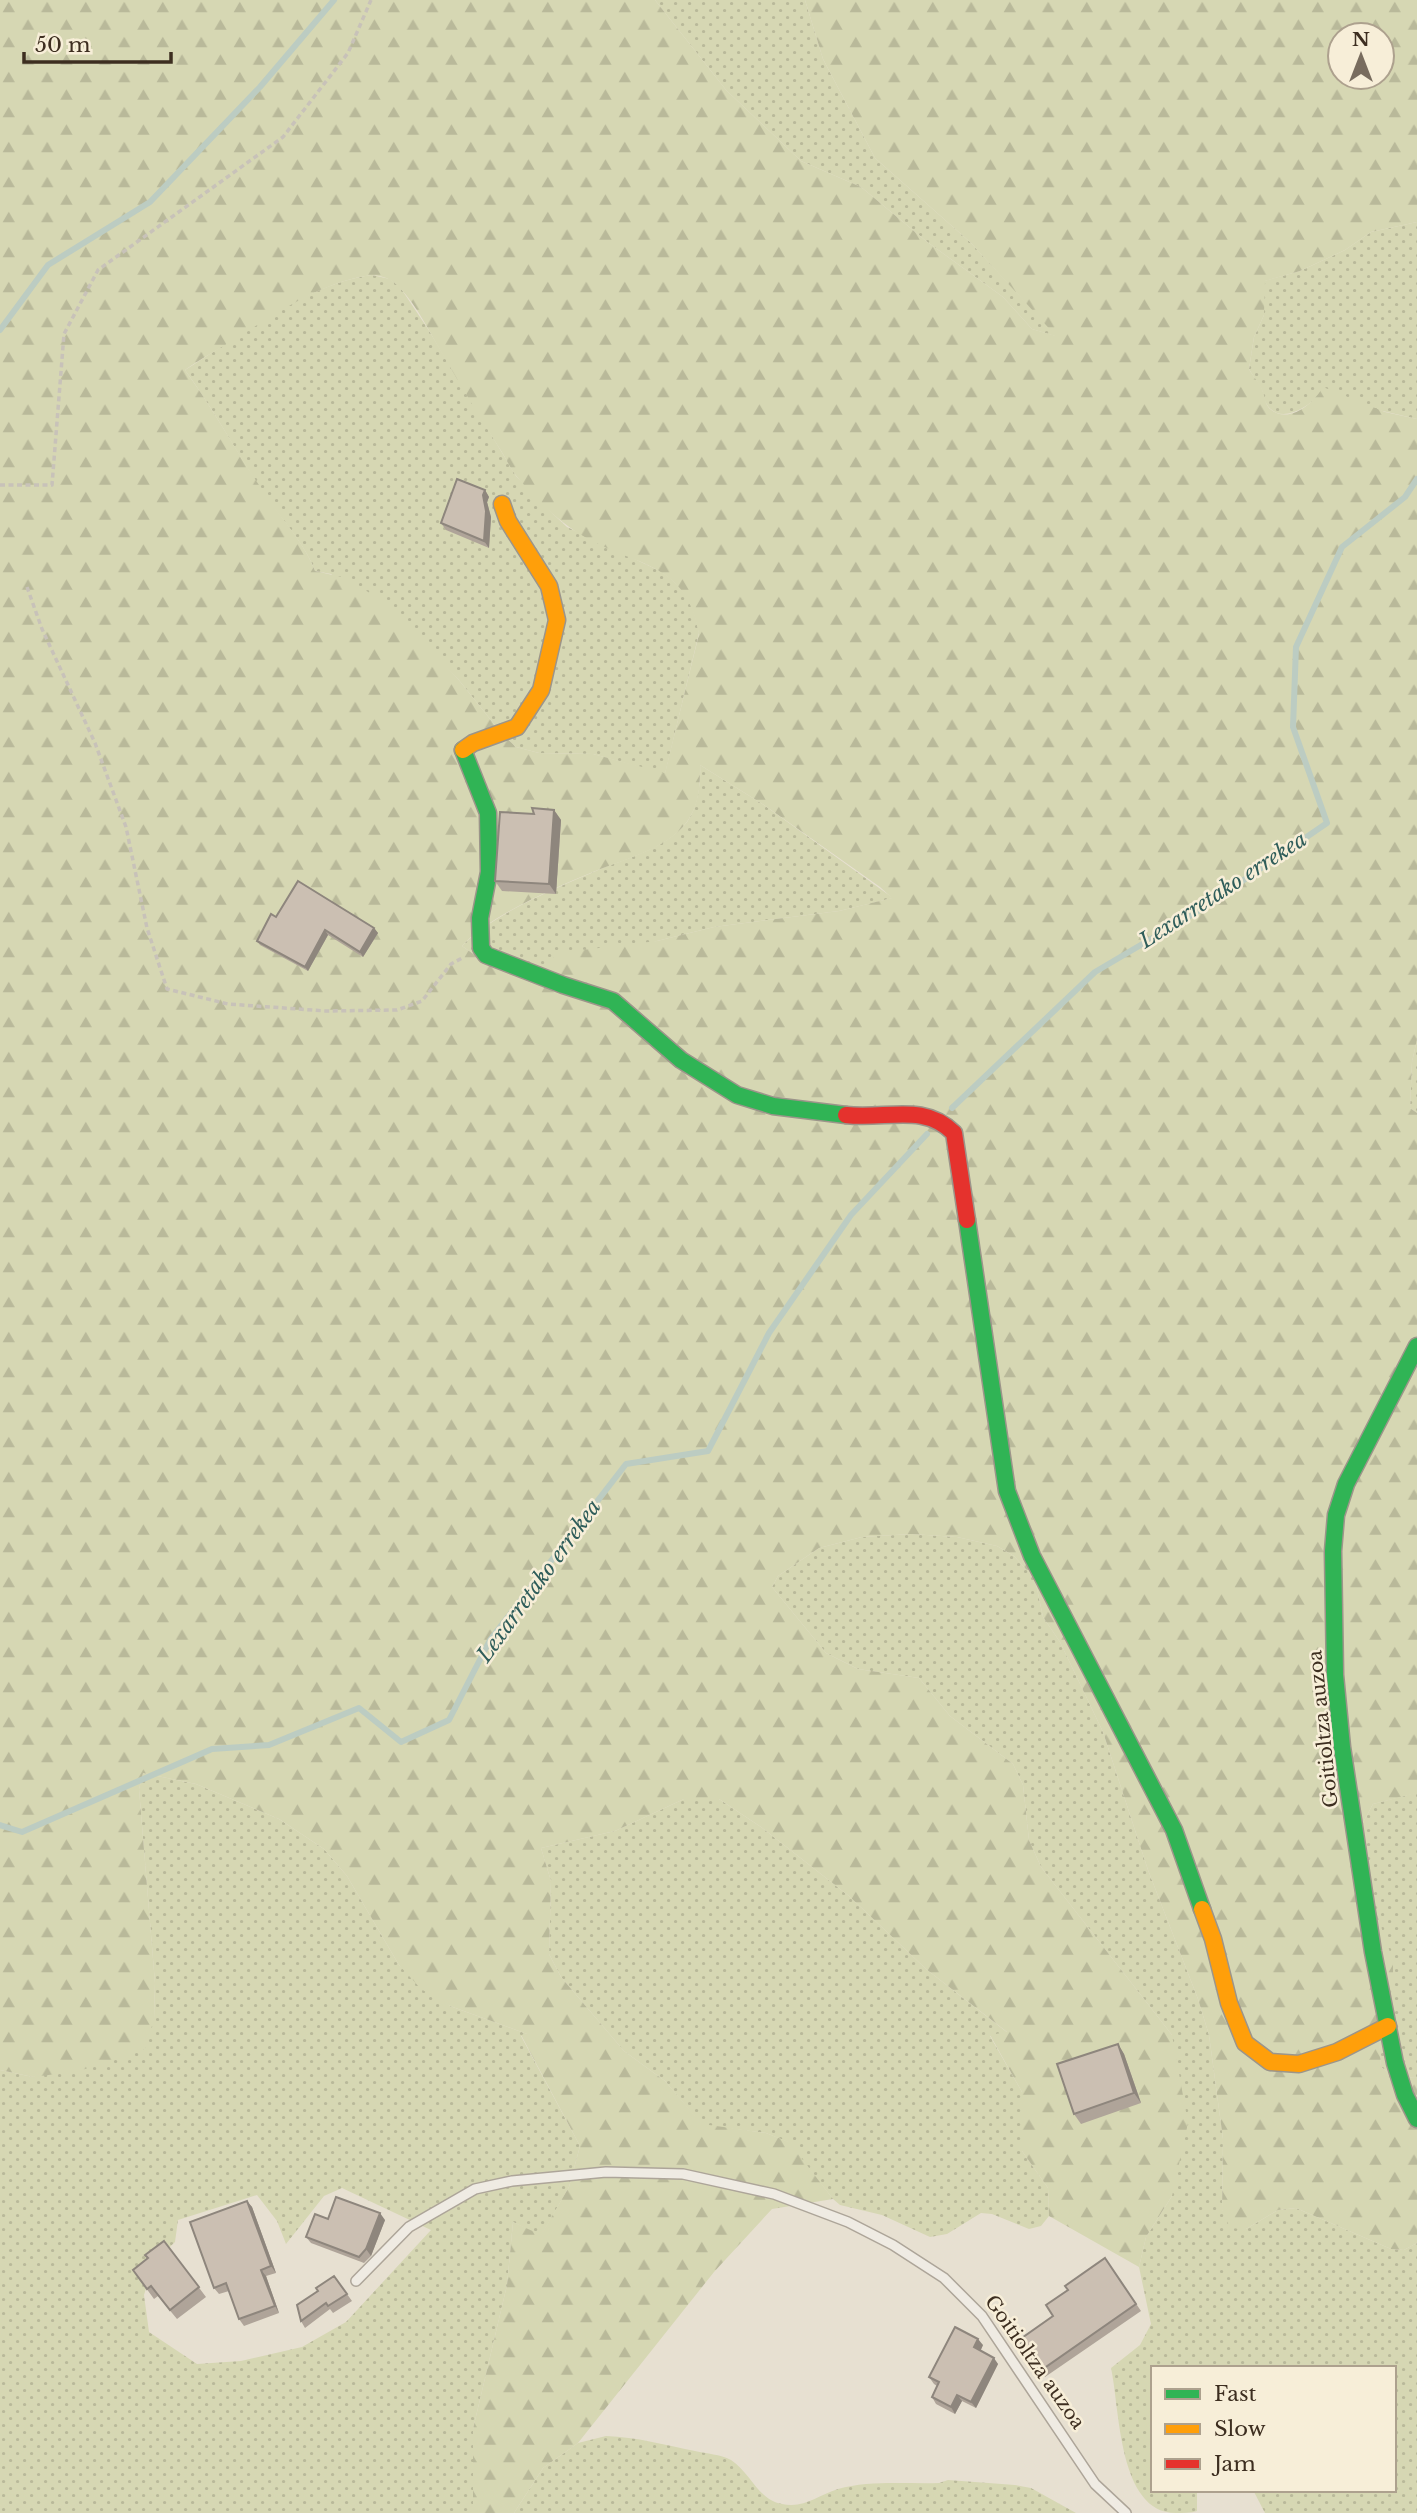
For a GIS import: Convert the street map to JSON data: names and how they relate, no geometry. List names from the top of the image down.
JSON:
{
  "streets": {
    "street": ["Goitioltza auzoa"]
  },
  "water": ["Lexarretako errekea"],
  "legend": ["Fast", "Slow", "Jam"],
  "scale_bar": "50 m",
  "north": "top"
}
